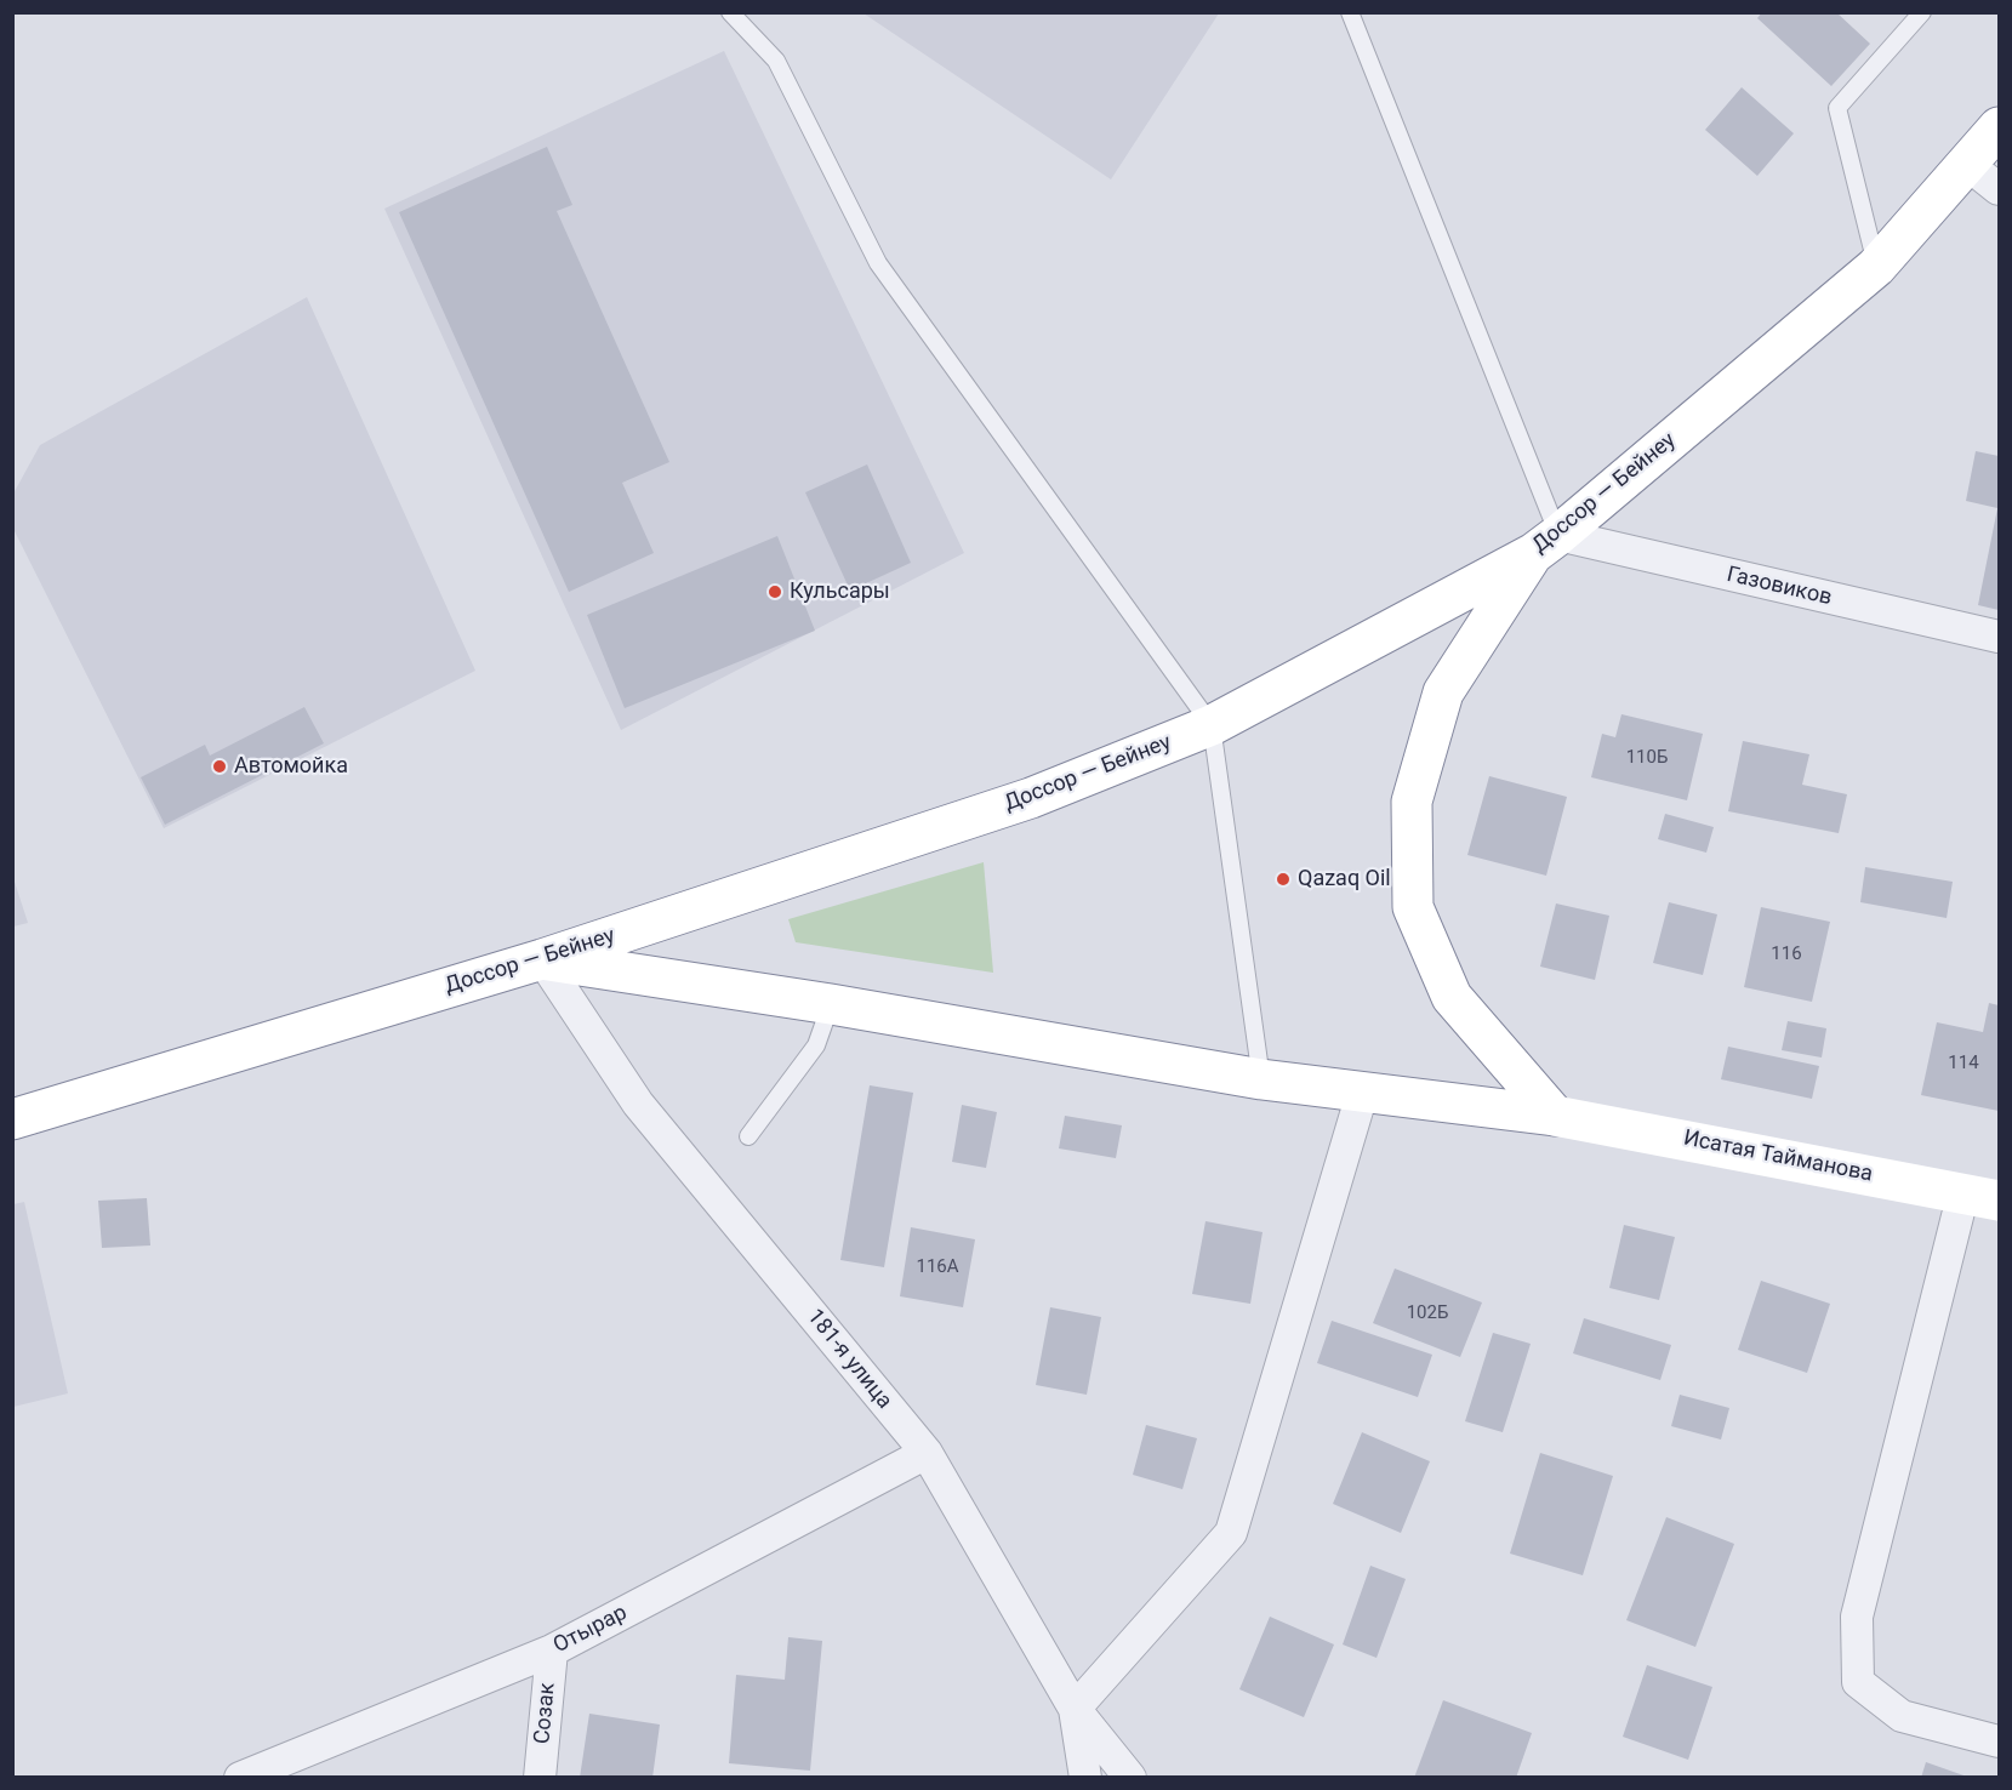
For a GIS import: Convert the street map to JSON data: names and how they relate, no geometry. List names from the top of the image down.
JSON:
{
  "streets": {
    "main road": ["Доссор — Бейнеу", "Исатая Тайманова"],
    "street": [
      "Газовиков",
      "181-я улица",
      "Отырар",
      "Созак"
    ]
  },
  "crossings": [
    ["Доссор — Бейнеу", "Газовиков"],
    ["Доссор — Бейнеу", "Исатая Тайманова"],
    ["Доссор — Бейнеу", "181-я улица"],
    ["Исатая Тайманова", "181-я улица"],
    ["181-я улица", "Отырар"],
    ["Отырар", "Созак"]
  ],
  "places": ["Кульсары", "Автомойка", "Qazaq Oil"],
  "house_numbers": [
    "110Б",
    "116",
    "114",
    "116А",
    "102Б"
  ]
}
